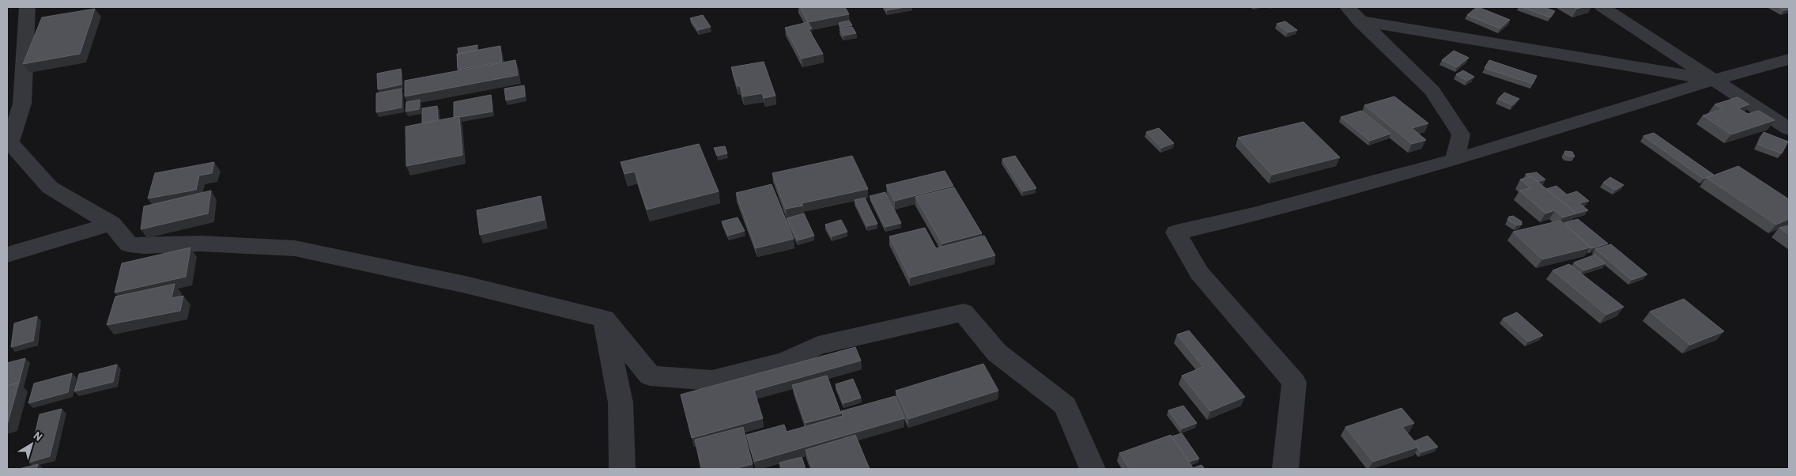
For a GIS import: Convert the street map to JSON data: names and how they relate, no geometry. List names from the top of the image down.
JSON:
{
  "north": "top right"
}
